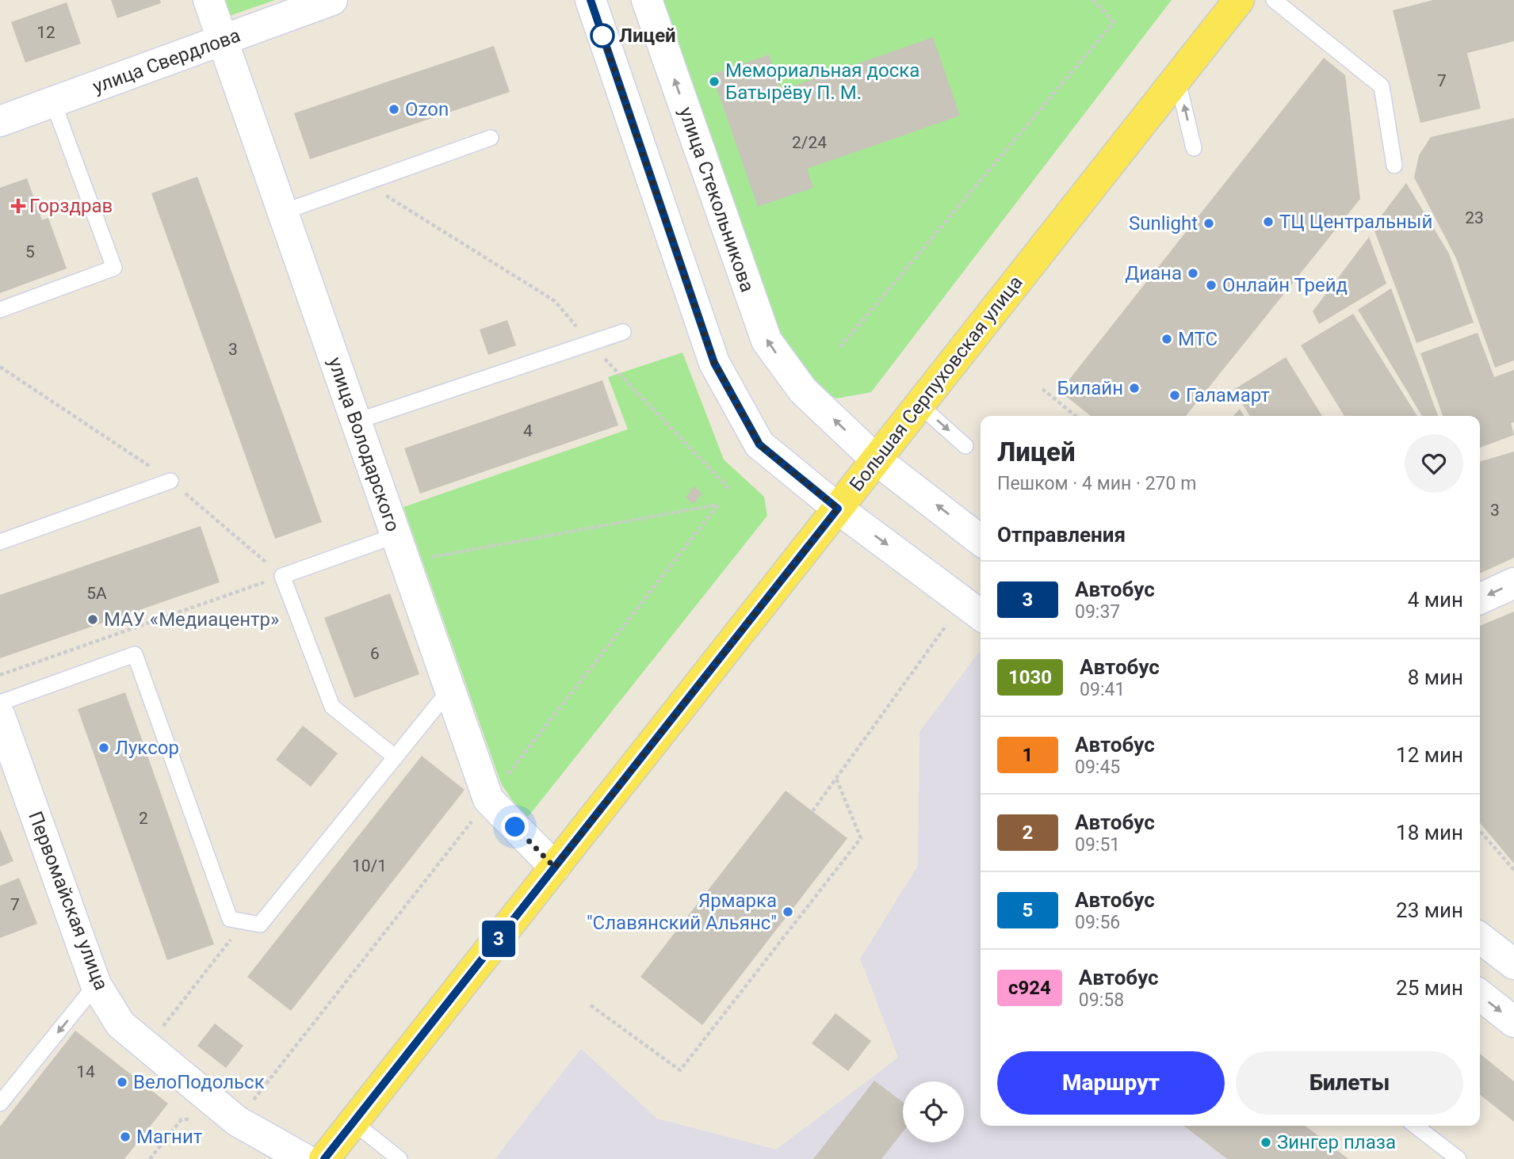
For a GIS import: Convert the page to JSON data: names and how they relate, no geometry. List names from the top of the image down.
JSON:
{
  "streets": {
    "main road": ["Большая Серпуховская улица"],
    "street": [
      "улица Свердлова",
      "улица Стекольникова",
      "улица Володарского",
      "Первомайская улица"
    ]
  },
  "crossings": [
    ["улица Свердлова", "улица Володарского"],
    ["улица Стекольникова", "Большая Серпуховская улица"],
    ["Большая Серпуховская улица", "улица Володарского"]
  ],
  "places": {
    "other": [
      "Лицeй",
      "Мемориальная доска Батырёву П. М.",
      "Ozon",
      "ТЦ Центральный",
      "Sunlight",
      "Диана",
      "Онлайн Трейд",
      "МТС",
      "Билайн",
      "Галамарт",
      "МАУ «Медиацентр»",
      "Луксор",
      "Ярмарка \"Славянский Альянс\"",
      "ВелоПодольск",
      "Магнит",
      "Зингер плаза"
    ],
    "health": ["Горздрав"]
  },
  "lines": ["bus line 3"],
  "house_numbers": [
    "12",
    "7",
    "2/24",
    "23",
    "5",
    "3",
    "4",
    "3",
    "5А",
    "6",
    "2",
    "10/1",
    "7",
    "14"
  ],
  "page": {
    "on_map": "3",
    "heading": [
      ["Лицeй", "Пешком · 4 мин · 270 m"],
      "Отправления"
    ],
    "list": [
      {
        "mark": "3",
        "name": "Автобус",
        "note": "09:37",
        "value": "4 мин"
      },
      {
        "mark": "1030",
        "name": "Автобус",
        "note": "09:41",
        "value": "8 мин"
      },
      {
        "mark": "1",
        "name": "Автобус",
        "note": "09:45",
        "value": "12 мин"
      },
      {
        "mark": "2",
        "name": "Автобус",
        "note": "09:51",
        "value": "18 мин"
      },
      {
        "mark": "5",
        "name": "Автобус",
        "note": "09:56",
        "value": "23 мин"
      },
      {
        "mark": "с924",
        "name": "Автобус",
        "note": "09:58",
        "value": "25 мин"
      }
    ],
    "buttons": ["Маршрут", "Билеты"]
  }
}
